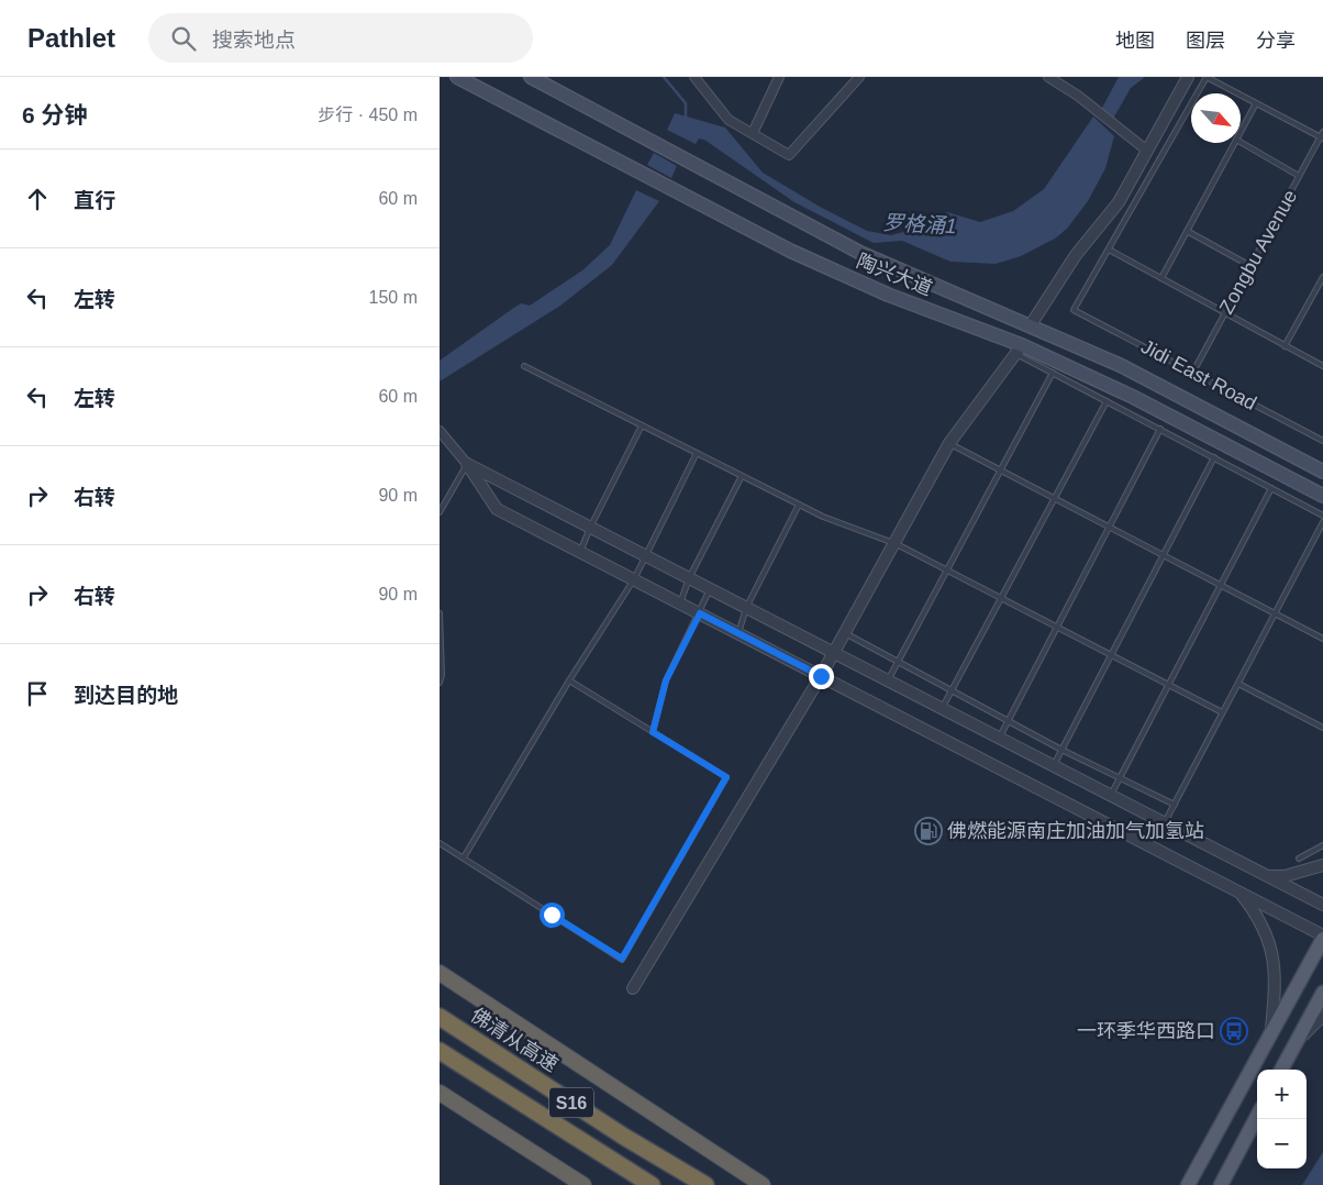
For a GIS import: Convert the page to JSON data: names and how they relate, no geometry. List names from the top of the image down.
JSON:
{
  "streets": {
    "highway": ["佛清从高速", "S16"],
    "main road": ["陶兴大道"],
    "lane": ["Zongbu Avenue", "Jidi East Road"]
  },
  "crossings": [
    ["Zongbu Avenue", "Jidi East Road"]
  ],
  "water": ["罗格涌1"],
  "places": {
    "fuel station": ["佛燃能源南庄加油加气加氢站"],
    "bus stop": ["一环季华西路口"]
  },
  "north": "bottom right",
  "page": {
    "header": "Pathlet",
    "search": "搜索地点",
    "nav": ["地图", "图层", "分享"],
    "heading": ["6 分钟", "步行 · 450 m"],
    "list": [
      ["直行", "60 m"],
      ["左转", "150 m"],
      ["左转", "60 m"],
      ["右转", "90 m"],
      ["右转", "90 m"],
      "到达目的地"
    ],
    "map_buttons": ["+", "−"]
  }
}
